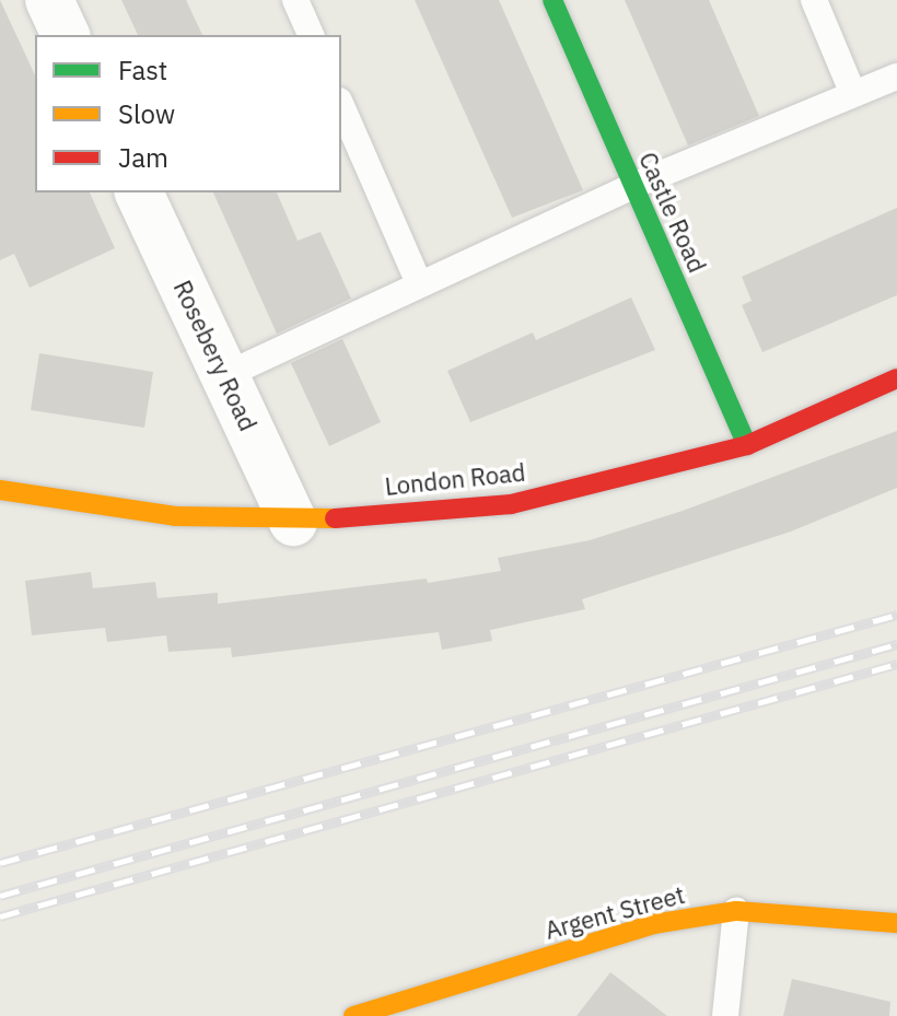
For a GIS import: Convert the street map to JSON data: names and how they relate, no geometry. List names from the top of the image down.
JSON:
{
  "streets": {
    "street": [
      "Castle Road",
      "Rosebery Road",
      "London Road",
      "Argent Street"
    ]
  },
  "crossings": [
    ["Castle Road", "London Road"],
    ["Rosebery Road", "London Road"]
  ],
  "legend": ["Fast", "Slow", "Jam"]
}
